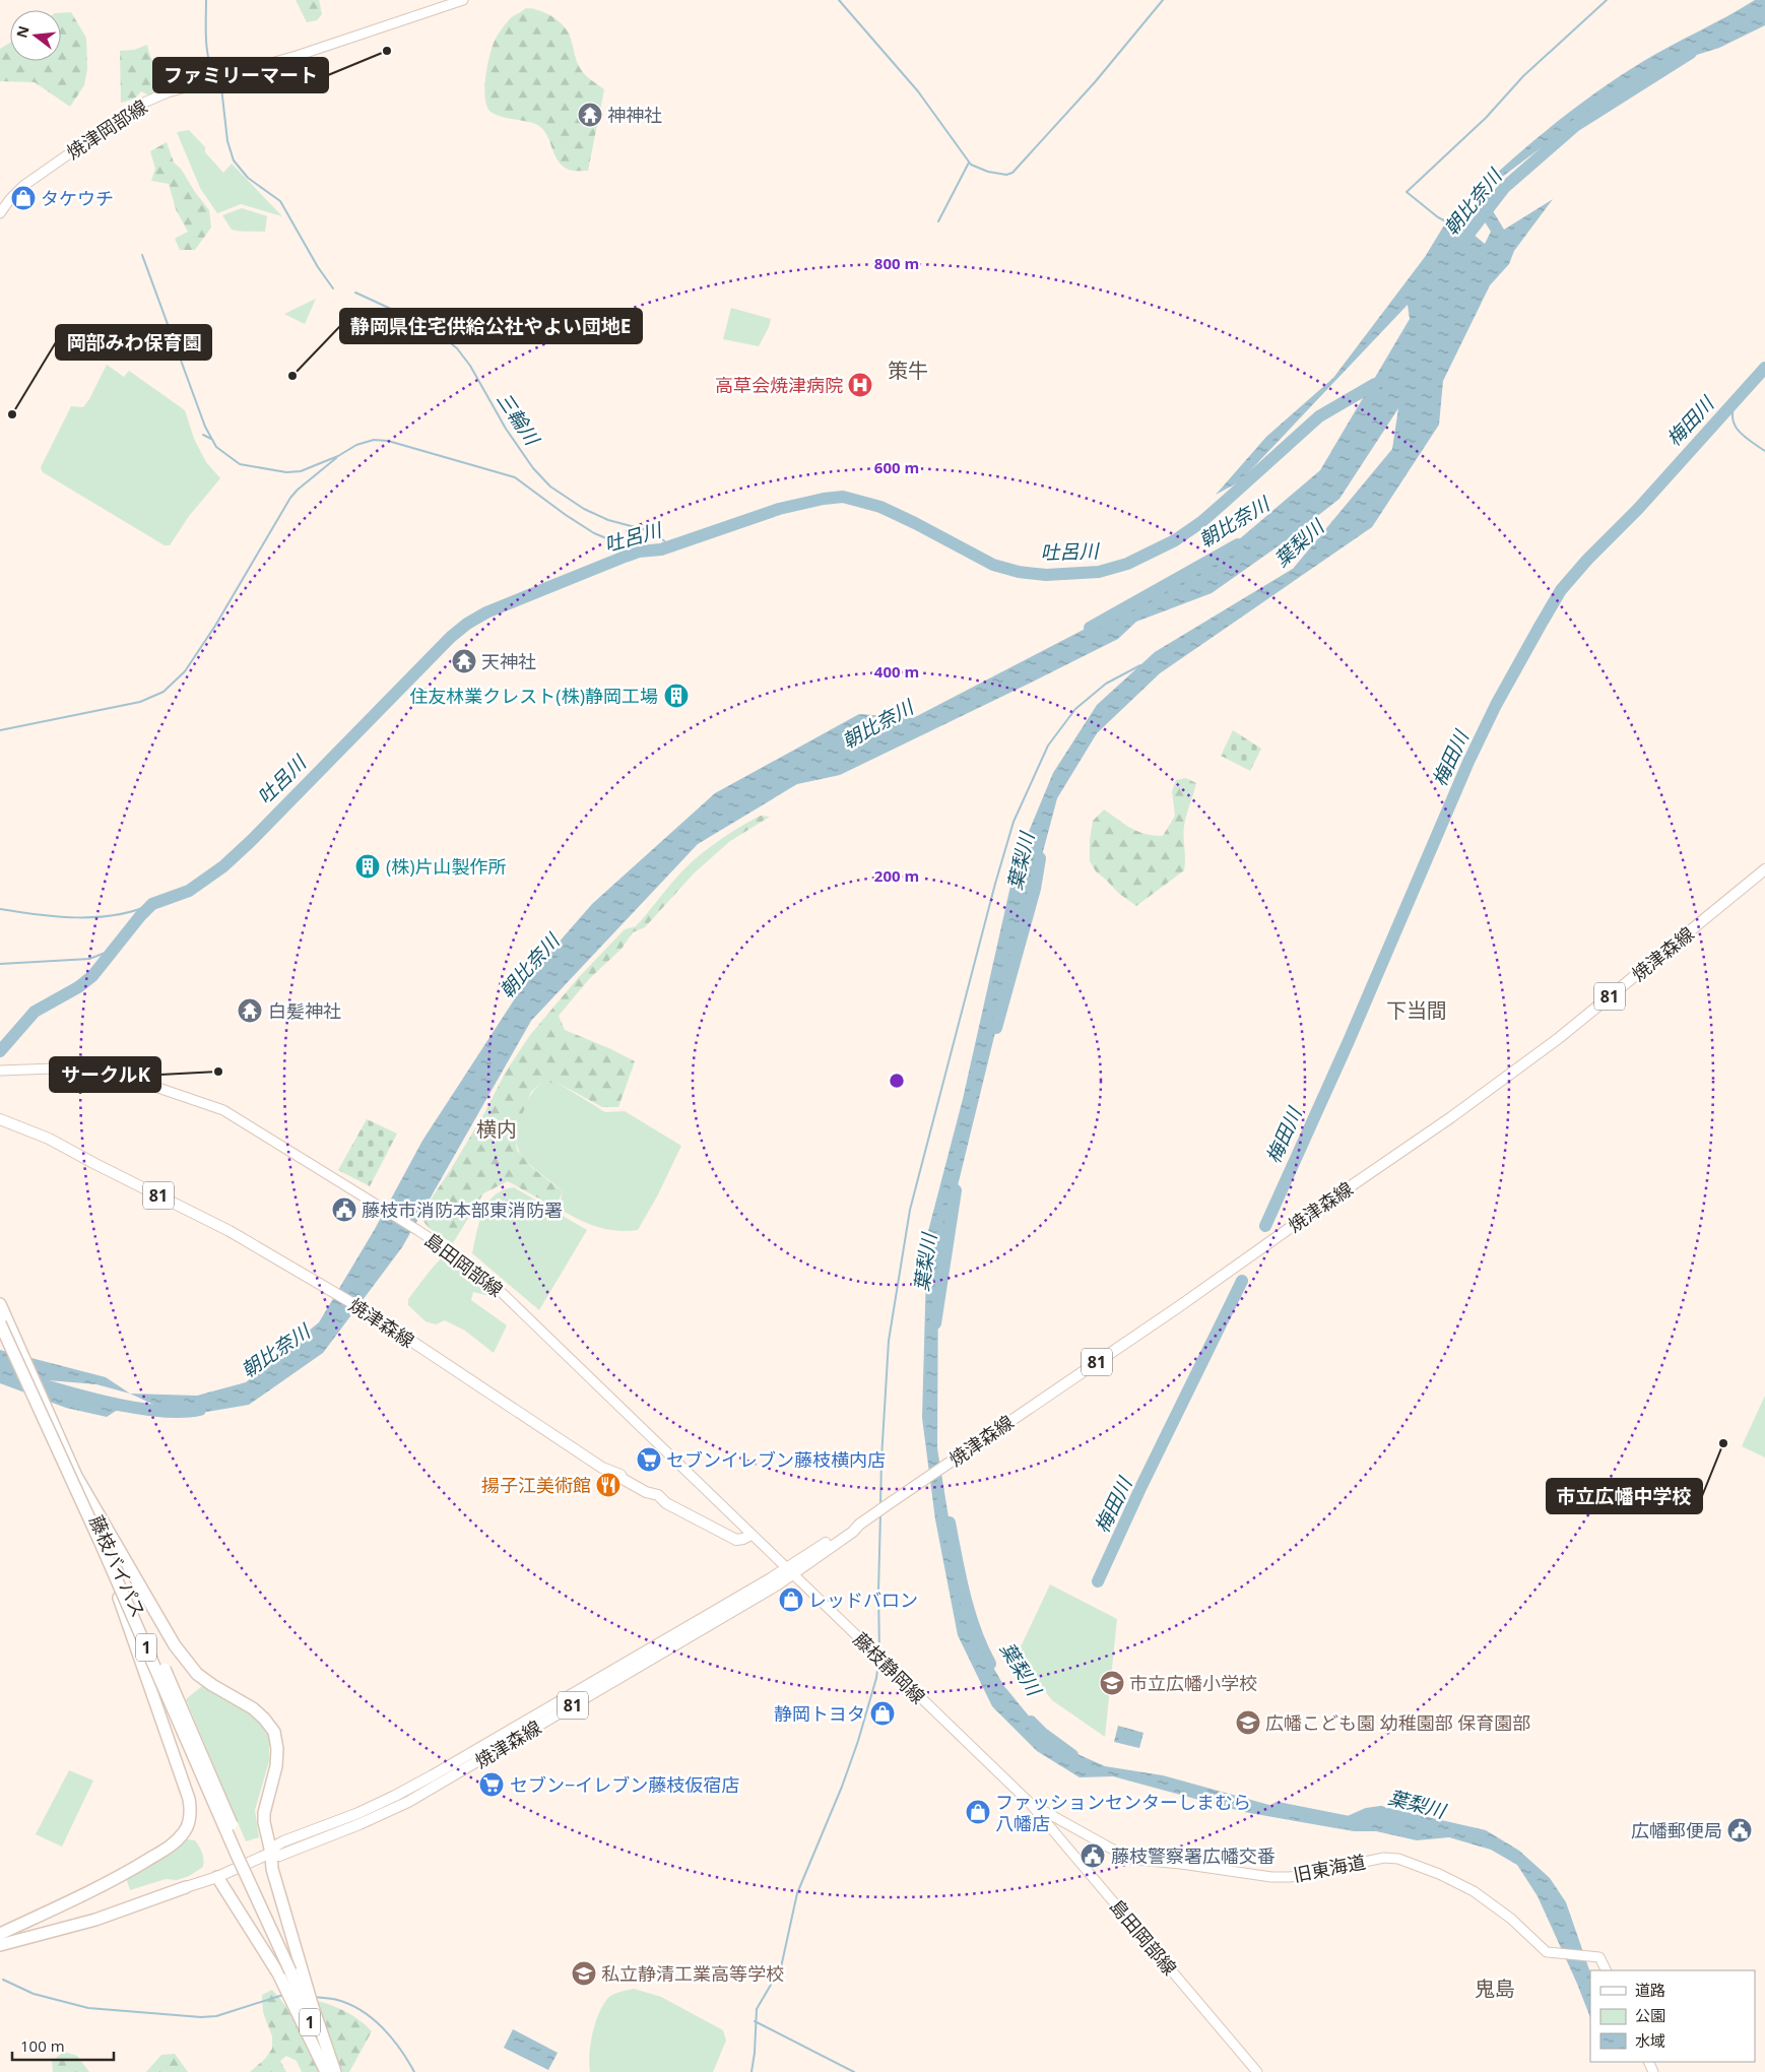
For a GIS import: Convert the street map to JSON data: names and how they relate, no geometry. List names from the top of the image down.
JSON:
{
  "streets": {
    "highway": ["藤枝バイパス", "1"],
    "main road": [
      "焼津岡部線",
      "焼津森線",
      "81",
      "島田岡部線",
      "藤枝静岡線",
      "旧東海道"
    ]
  },
  "crossings": [
    ["焼津森線", "島田岡部線"],
    ["焼津森線", "藤枝静岡線"],
    ["島田岡部線", "藤枝静岡線"],
    ["島田岡部線", "旧東海道"],
    ["藤枝バイパス", "1"],
    ["藤枝静岡線", "旧東海道"]
  ],
  "districts": [
    "策牛",
    "下当間",
    "横内",
    "鬼島"
  ],
  "water": [
    "朝比奈川",
    "三輪川",
    "梅田川",
    "吐呂川",
    "葉梨川"
  ],
  "places": {
    "other": [
      "ファミリーマート",
      "静岡県住宅供給公社やよい団地E",
      "岡部みわ保育園",
      "サークルK",
      "市立広幡中学校"
    ],
    "temple": ["神神社", "天神社", "白髪神社"],
    "shop": [
      "タケウチ",
      "レッドバロン",
      "静岡トヨタ",
      "ファッションセンターしまむら 八幡店"
    ],
    "hospital": ["高草会焼津病院"],
    "building": ["住友林業クレスト(株)静岡工場", "(株)片山製作所"],
    "public building": ["藤枝市消防本部東消防署", "広幡郵便局", "藤枝警察署広幡交番"],
    "supermarket": ["セブンイレブン藤枝横内店", "セブン−イレブン藤枝仮宿店"],
    "restaurant": ["揚子江美術館"],
    "school or university": ["市立広幡小学校", "広幡こども園 幼稚園部 保育園部", "私立静清工業高等学校"]
  },
  "legend": ["道路", "公園", "水域"],
  "scale_bar": "100 m",
  "north": "left",
  "rings": [
    "800 m",
    "600 m",
    "400 m",
    "200 m"
  ]
}
